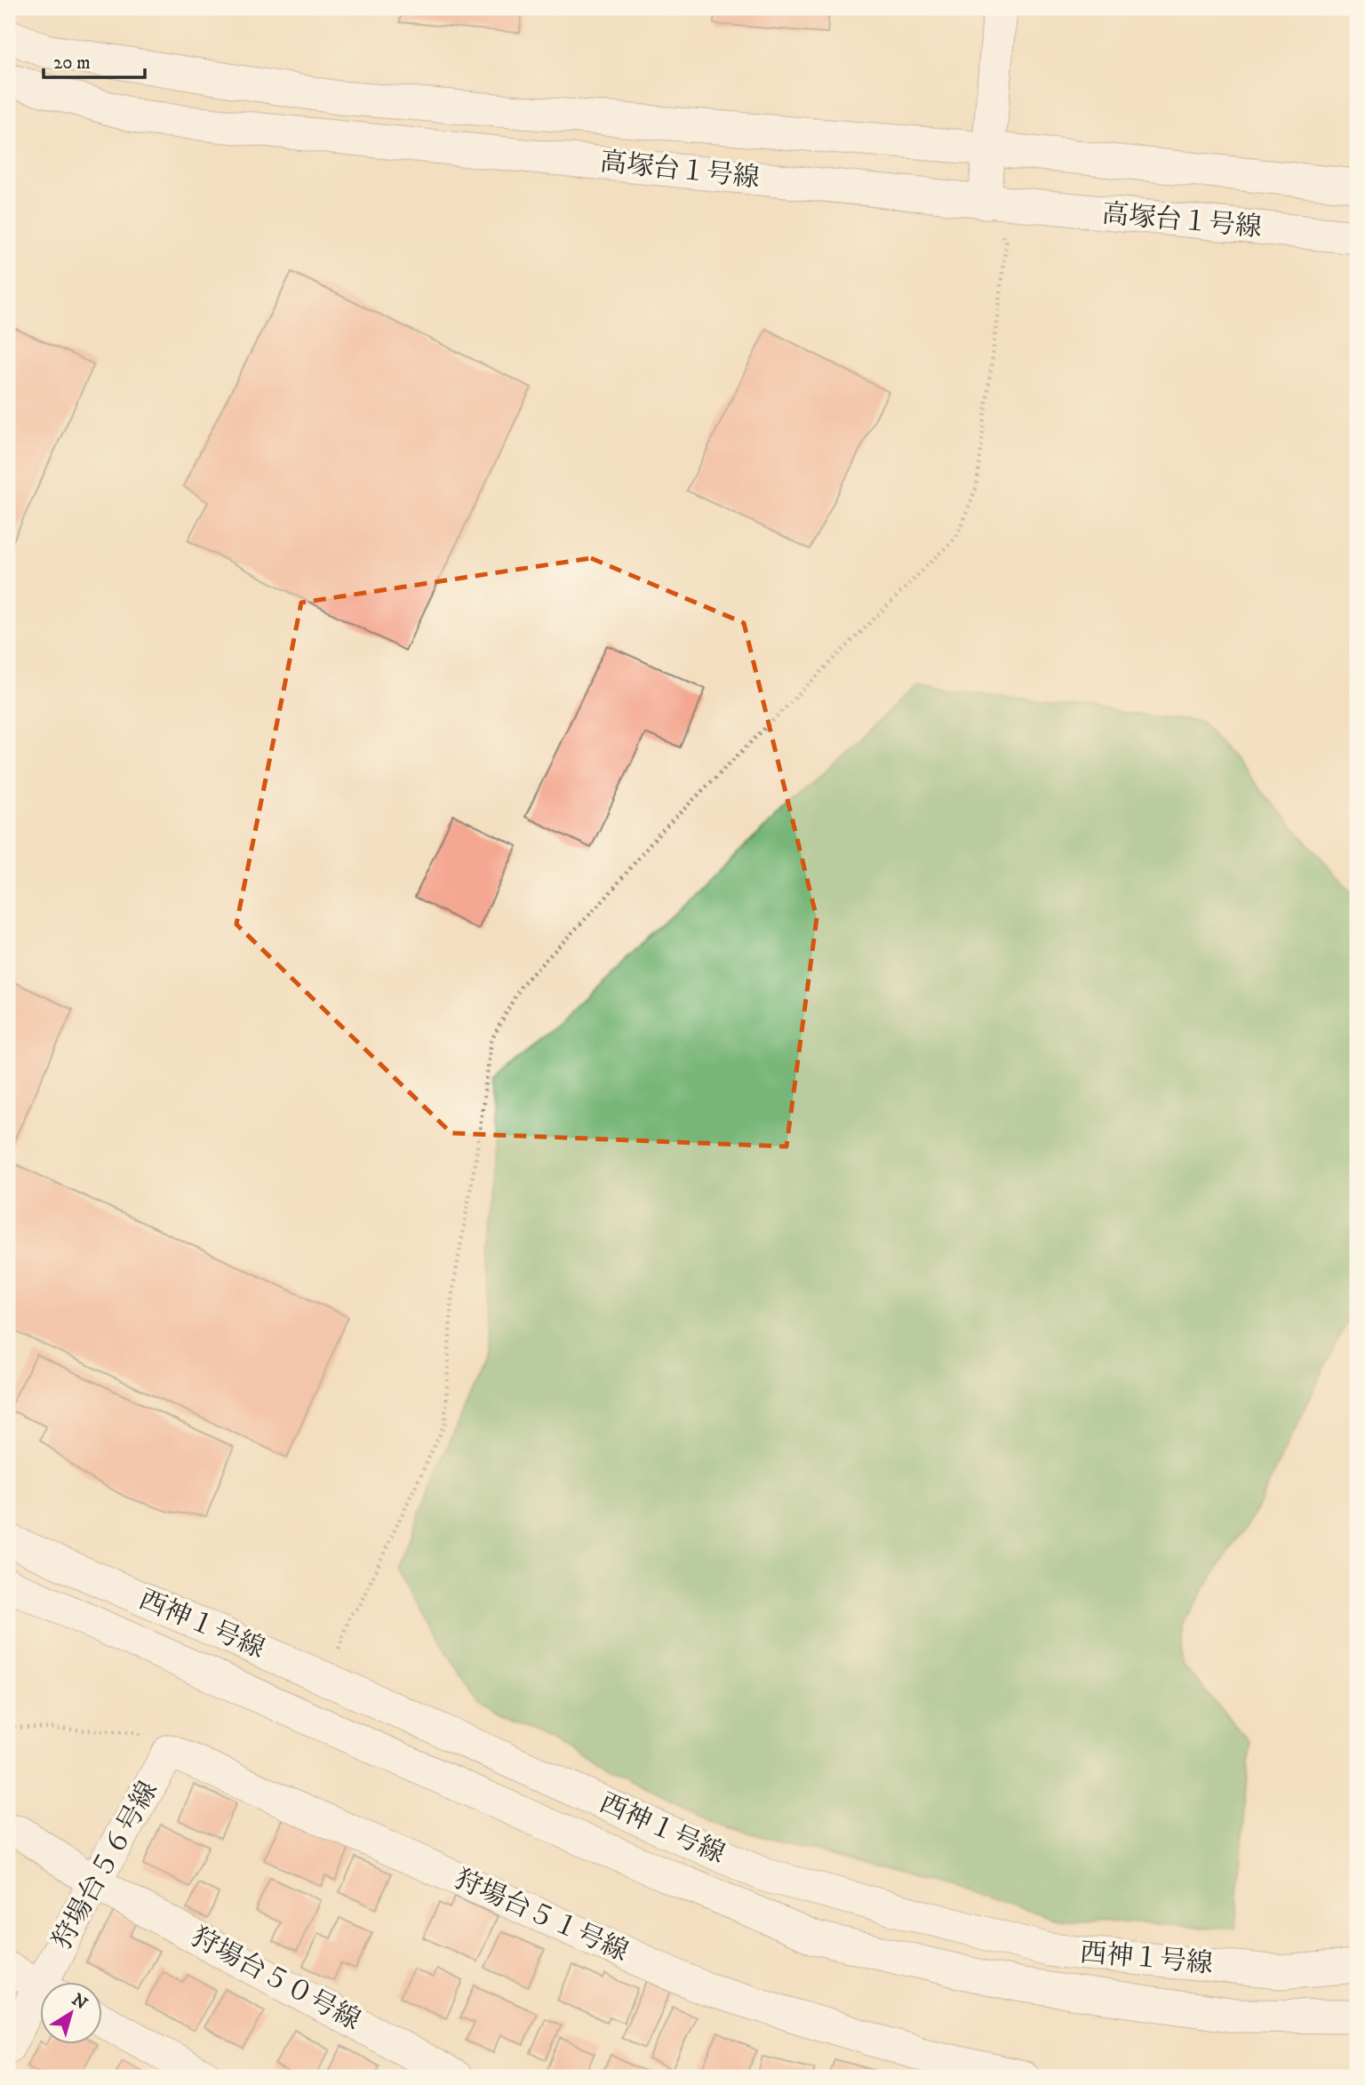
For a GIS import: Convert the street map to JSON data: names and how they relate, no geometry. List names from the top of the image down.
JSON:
{
  "streets": {
    "street": [
      "高塚台１号線",
      "西神１号線",
      "狩場台５６号線",
      "狩場台５１号線",
      "狩場台５０号線"
    ]
  },
  "crossings": [
    ["狩場台５６号線", "狩場台５１号線"],
    ["狩場台５６号線", "狩場台５０号線"]
  ],
  "scale_bar": "20 m",
  "north": "top right"
}
